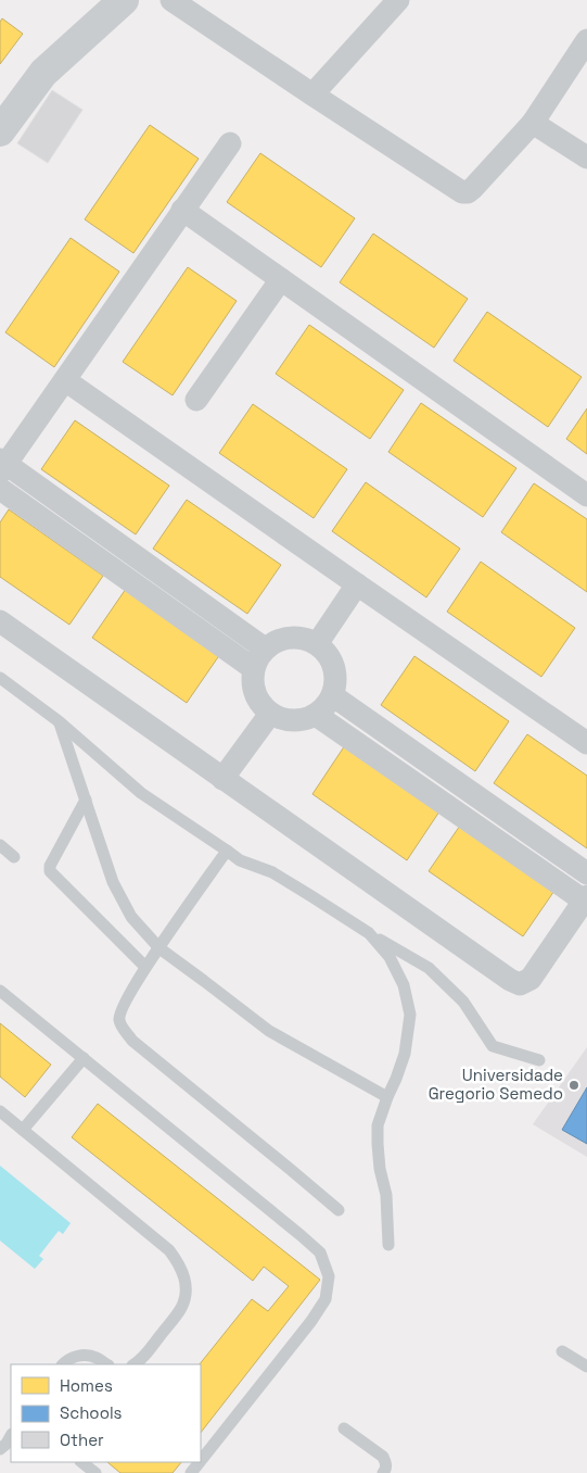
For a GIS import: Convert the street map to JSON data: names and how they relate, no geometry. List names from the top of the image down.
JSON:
{
  "places": ["Universidade Gregorio Semedo"],
  "legend": ["Homes", "Schools", "Other"]
}
